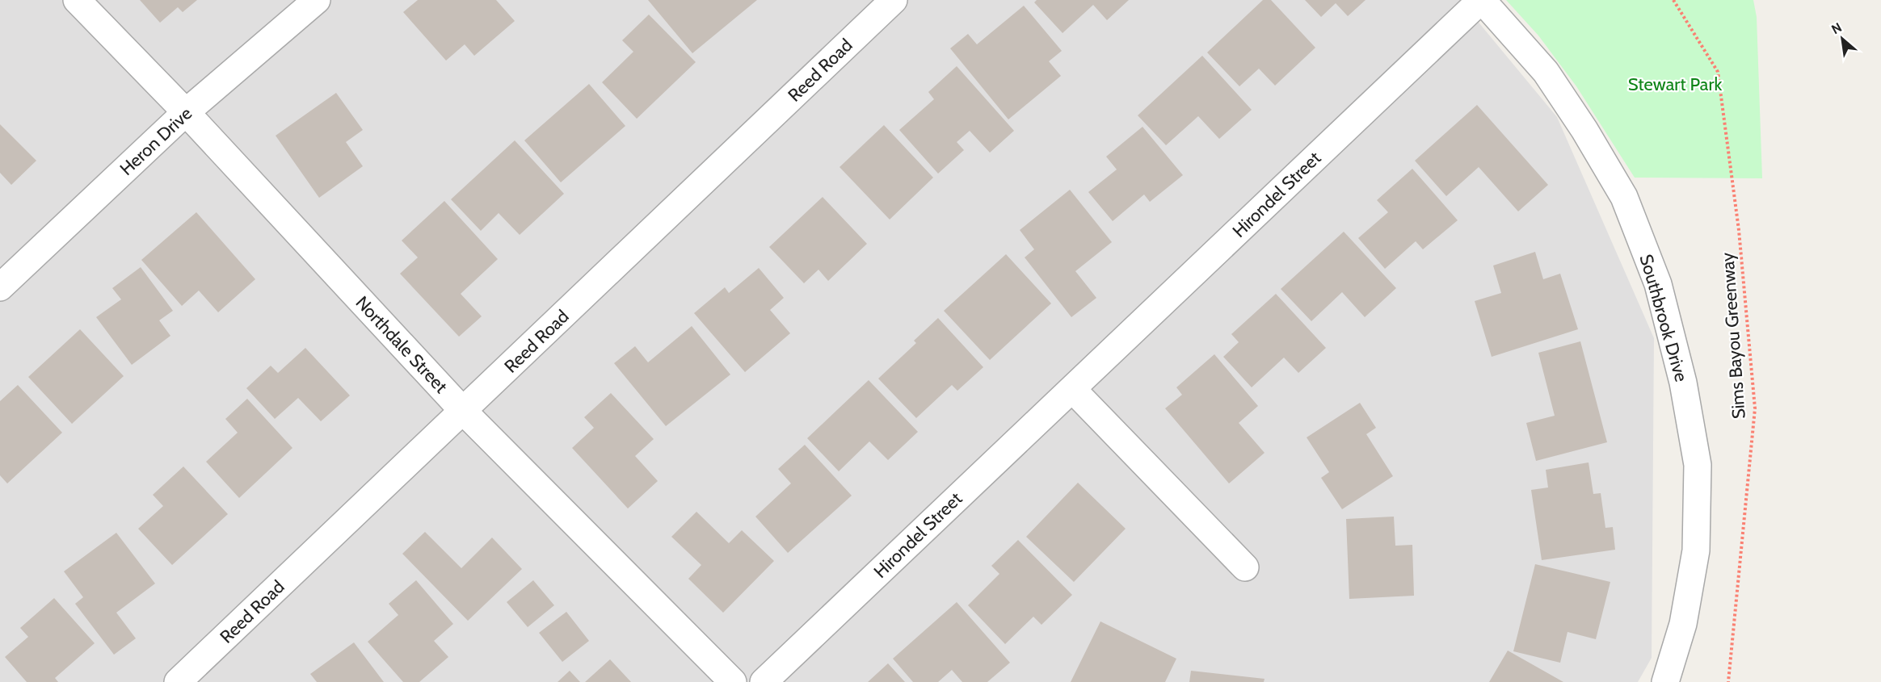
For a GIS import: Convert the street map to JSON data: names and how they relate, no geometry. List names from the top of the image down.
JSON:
{
  "streets": {
    "street": [
      "Reed Road",
      "Heron Drive",
      "Hirondel Street",
      "Southbrook Drive",
      "Northdale Street"
    ],
    "path": ["Sims Bayou Greenway"]
  },
  "crossings": [
    ["Reed Road", "Northdale Street"],
    ["Heron Drive", "Northdale Street"],
    ["Hirondel Street", "Southbrook Drive"]
  ],
  "parks": ["Stewart Park"],
  "north": "top left"
}
